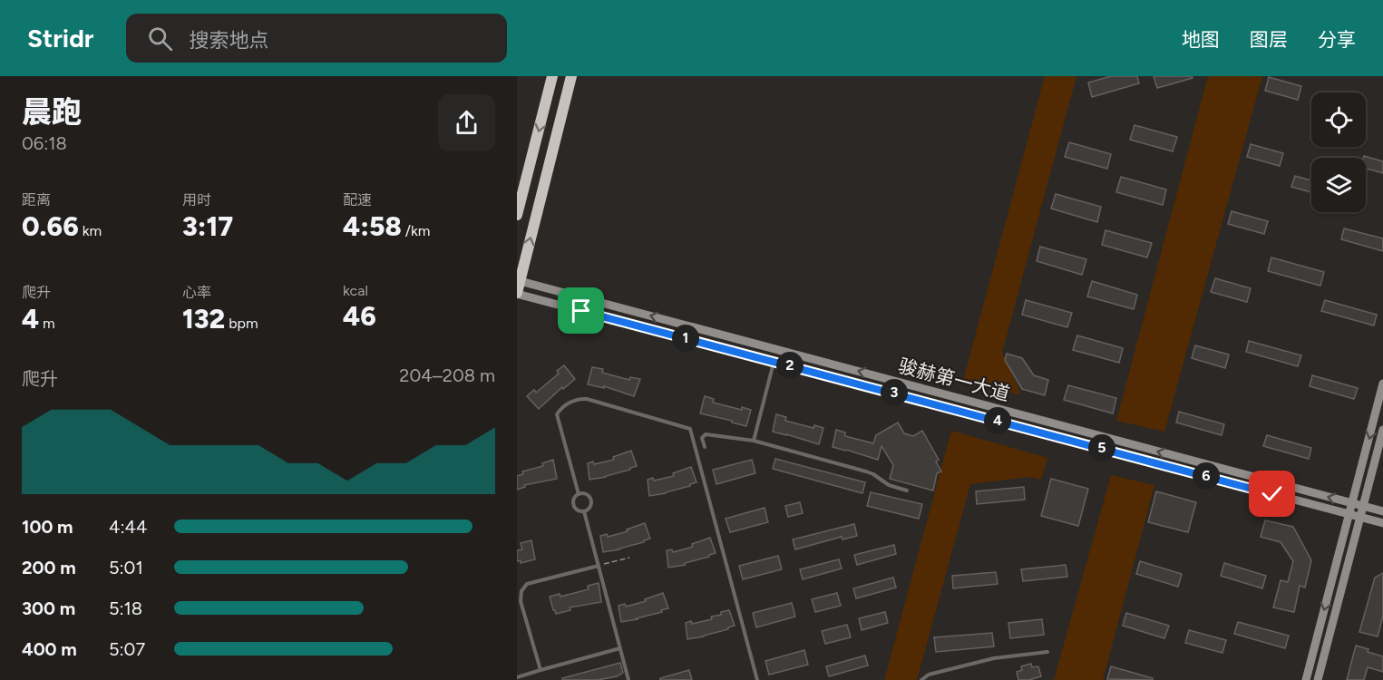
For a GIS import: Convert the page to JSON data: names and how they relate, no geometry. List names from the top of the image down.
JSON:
{
  "streets": {
    "main road": ["骏赫第一大道"]
  },
  "page": {
    "header": "Stridr",
    "search": "搜索地点",
    "nav": ["地图", "图层", "分享"],
    "heading": ["晨跑", "06:18"],
    "stats": [
      ["距离", "0.66 km"],
      ["用时", "3:17"],
      ["配速", "4:58 /km"],
      ["爬升", "4 m"],
      ["心率", "132 bpm"],
      ["kcal", "46"]
    ],
    "pins": [
      "1",
      "2",
      "3",
      "4",
      "5",
      "6"
    ],
    "chart": ["爬升", "204–208 m"],
    "list": [
      {
        "name": "100 m",
        "note": "4:44"
      },
      {
        "name": "200 m",
        "note": "5:01"
      },
      {
        "name": "300 m",
        "note": "5:18"
      },
      {
        "name": "400 m",
        "note": "5:07"
      }
    ]
  }
}
